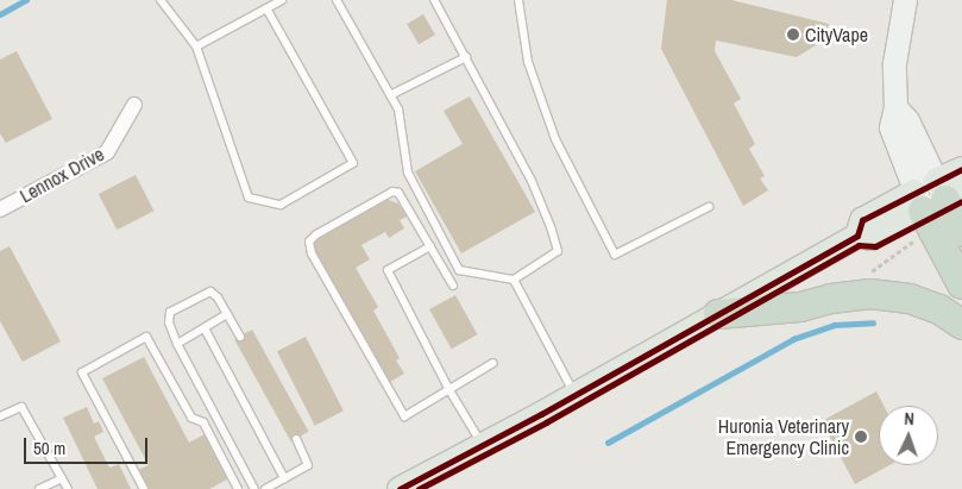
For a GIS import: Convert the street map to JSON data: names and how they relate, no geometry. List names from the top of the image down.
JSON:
{
  "streets": {
    "street": ["Lennox Drive"]
  },
  "places": ["CityVape", "Huronia Veterinary Emergency Clinic"],
  "scale_bar": "50 m",
  "north": "top"
}
